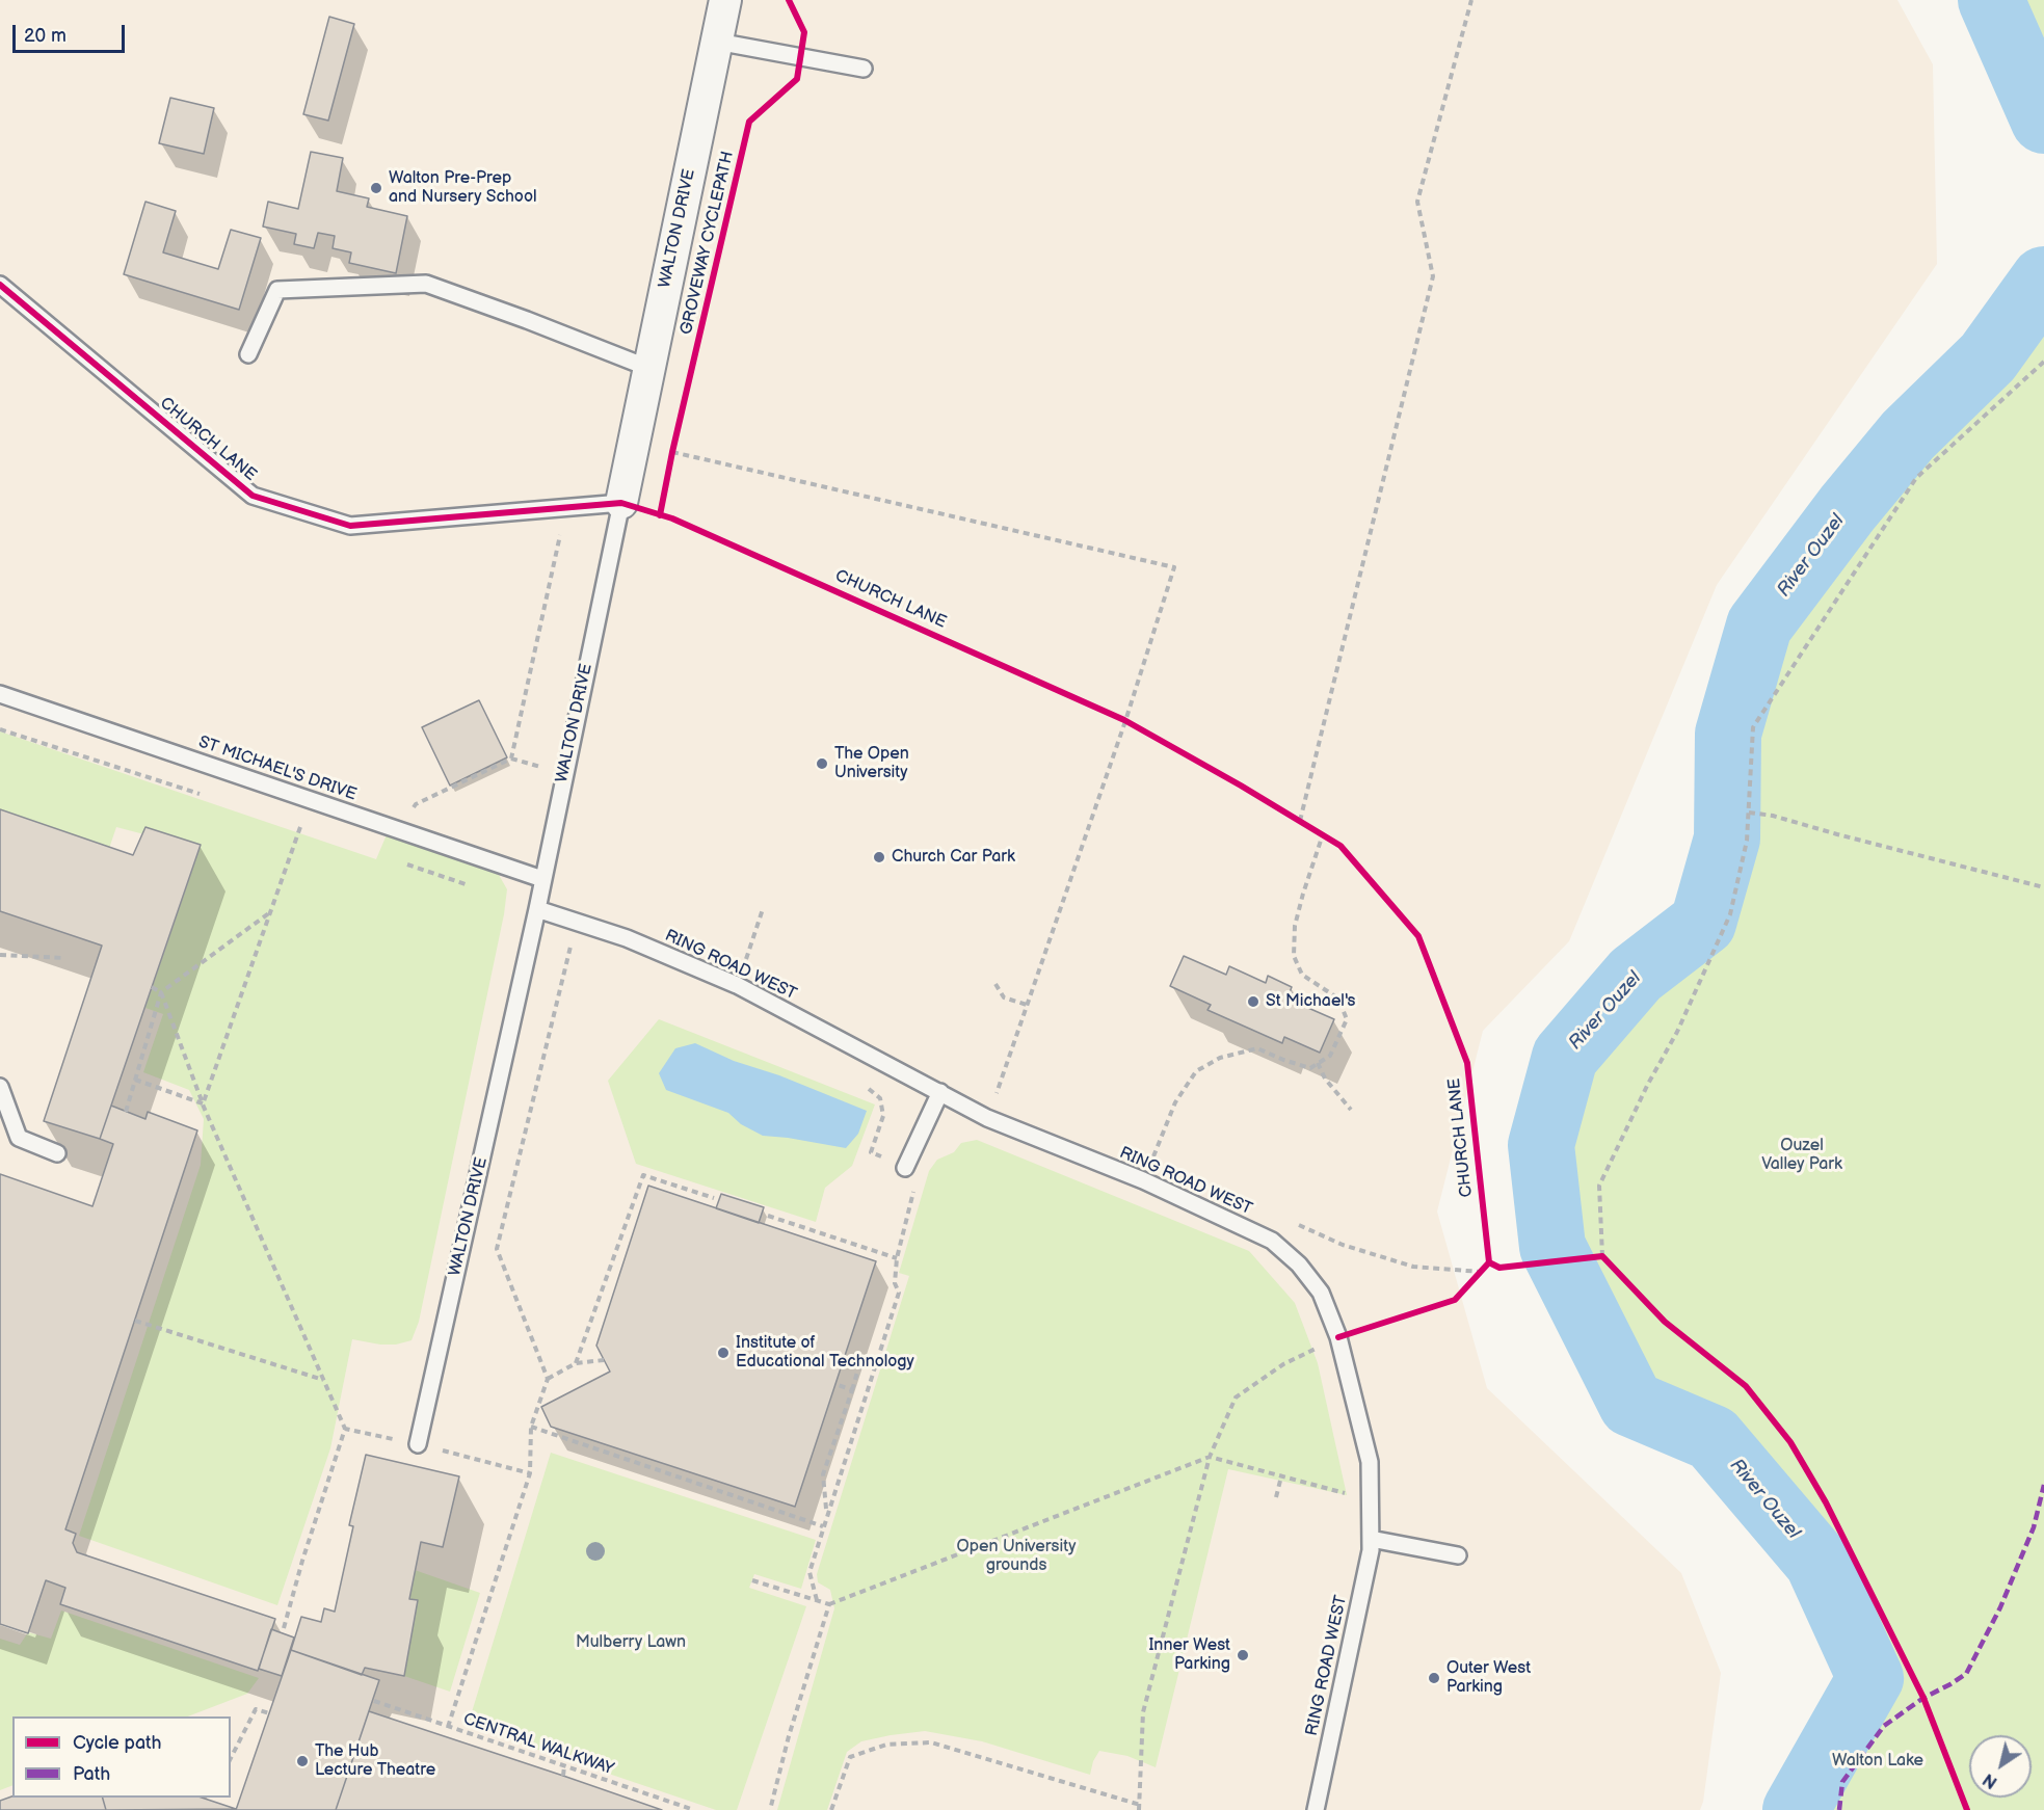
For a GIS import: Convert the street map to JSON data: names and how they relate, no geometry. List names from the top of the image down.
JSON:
{
  "streets": {
    "street": ["WALTON DRIVE"],
    "lane": ["CHURCH LANE", "ST MICHAEL'S DRIVE", "RING ROAD WEST"],
    "path": ["CENTRAL WALKWAY"],
    "cycle path": ["GROVEWAY CYCLEPATH"]
  },
  "crossings": [
    ["WALTON DRIVE", "CHURCH LANE"],
    ["WALTON DRIVE", "ST MICHAEL'S DRIVE"],
    ["WALTON DRIVE", "RING ROAD WEST"]
  ],
  "water": ["River Ouzel"],
  "parks": [
    "Ouzel Valley Park",
    "Open University grounds",
    "Mulberry Lawn",
    "Walton Lake"
  ],
  "places": [
    "Walton Pre-Prep and Nursery School",
    "The Open University",
    "Church Car Park",
    "St Michael's",
    "Institute of Educational Technology",
    "Inner West Parking",
    "Outer West Parking",
    "The Hub Lecture Theatre"
  ],
  "legend": ["Cycle path", "Path"],
  "scale_bar": "20 m",
  "north": "bottom left"
}
